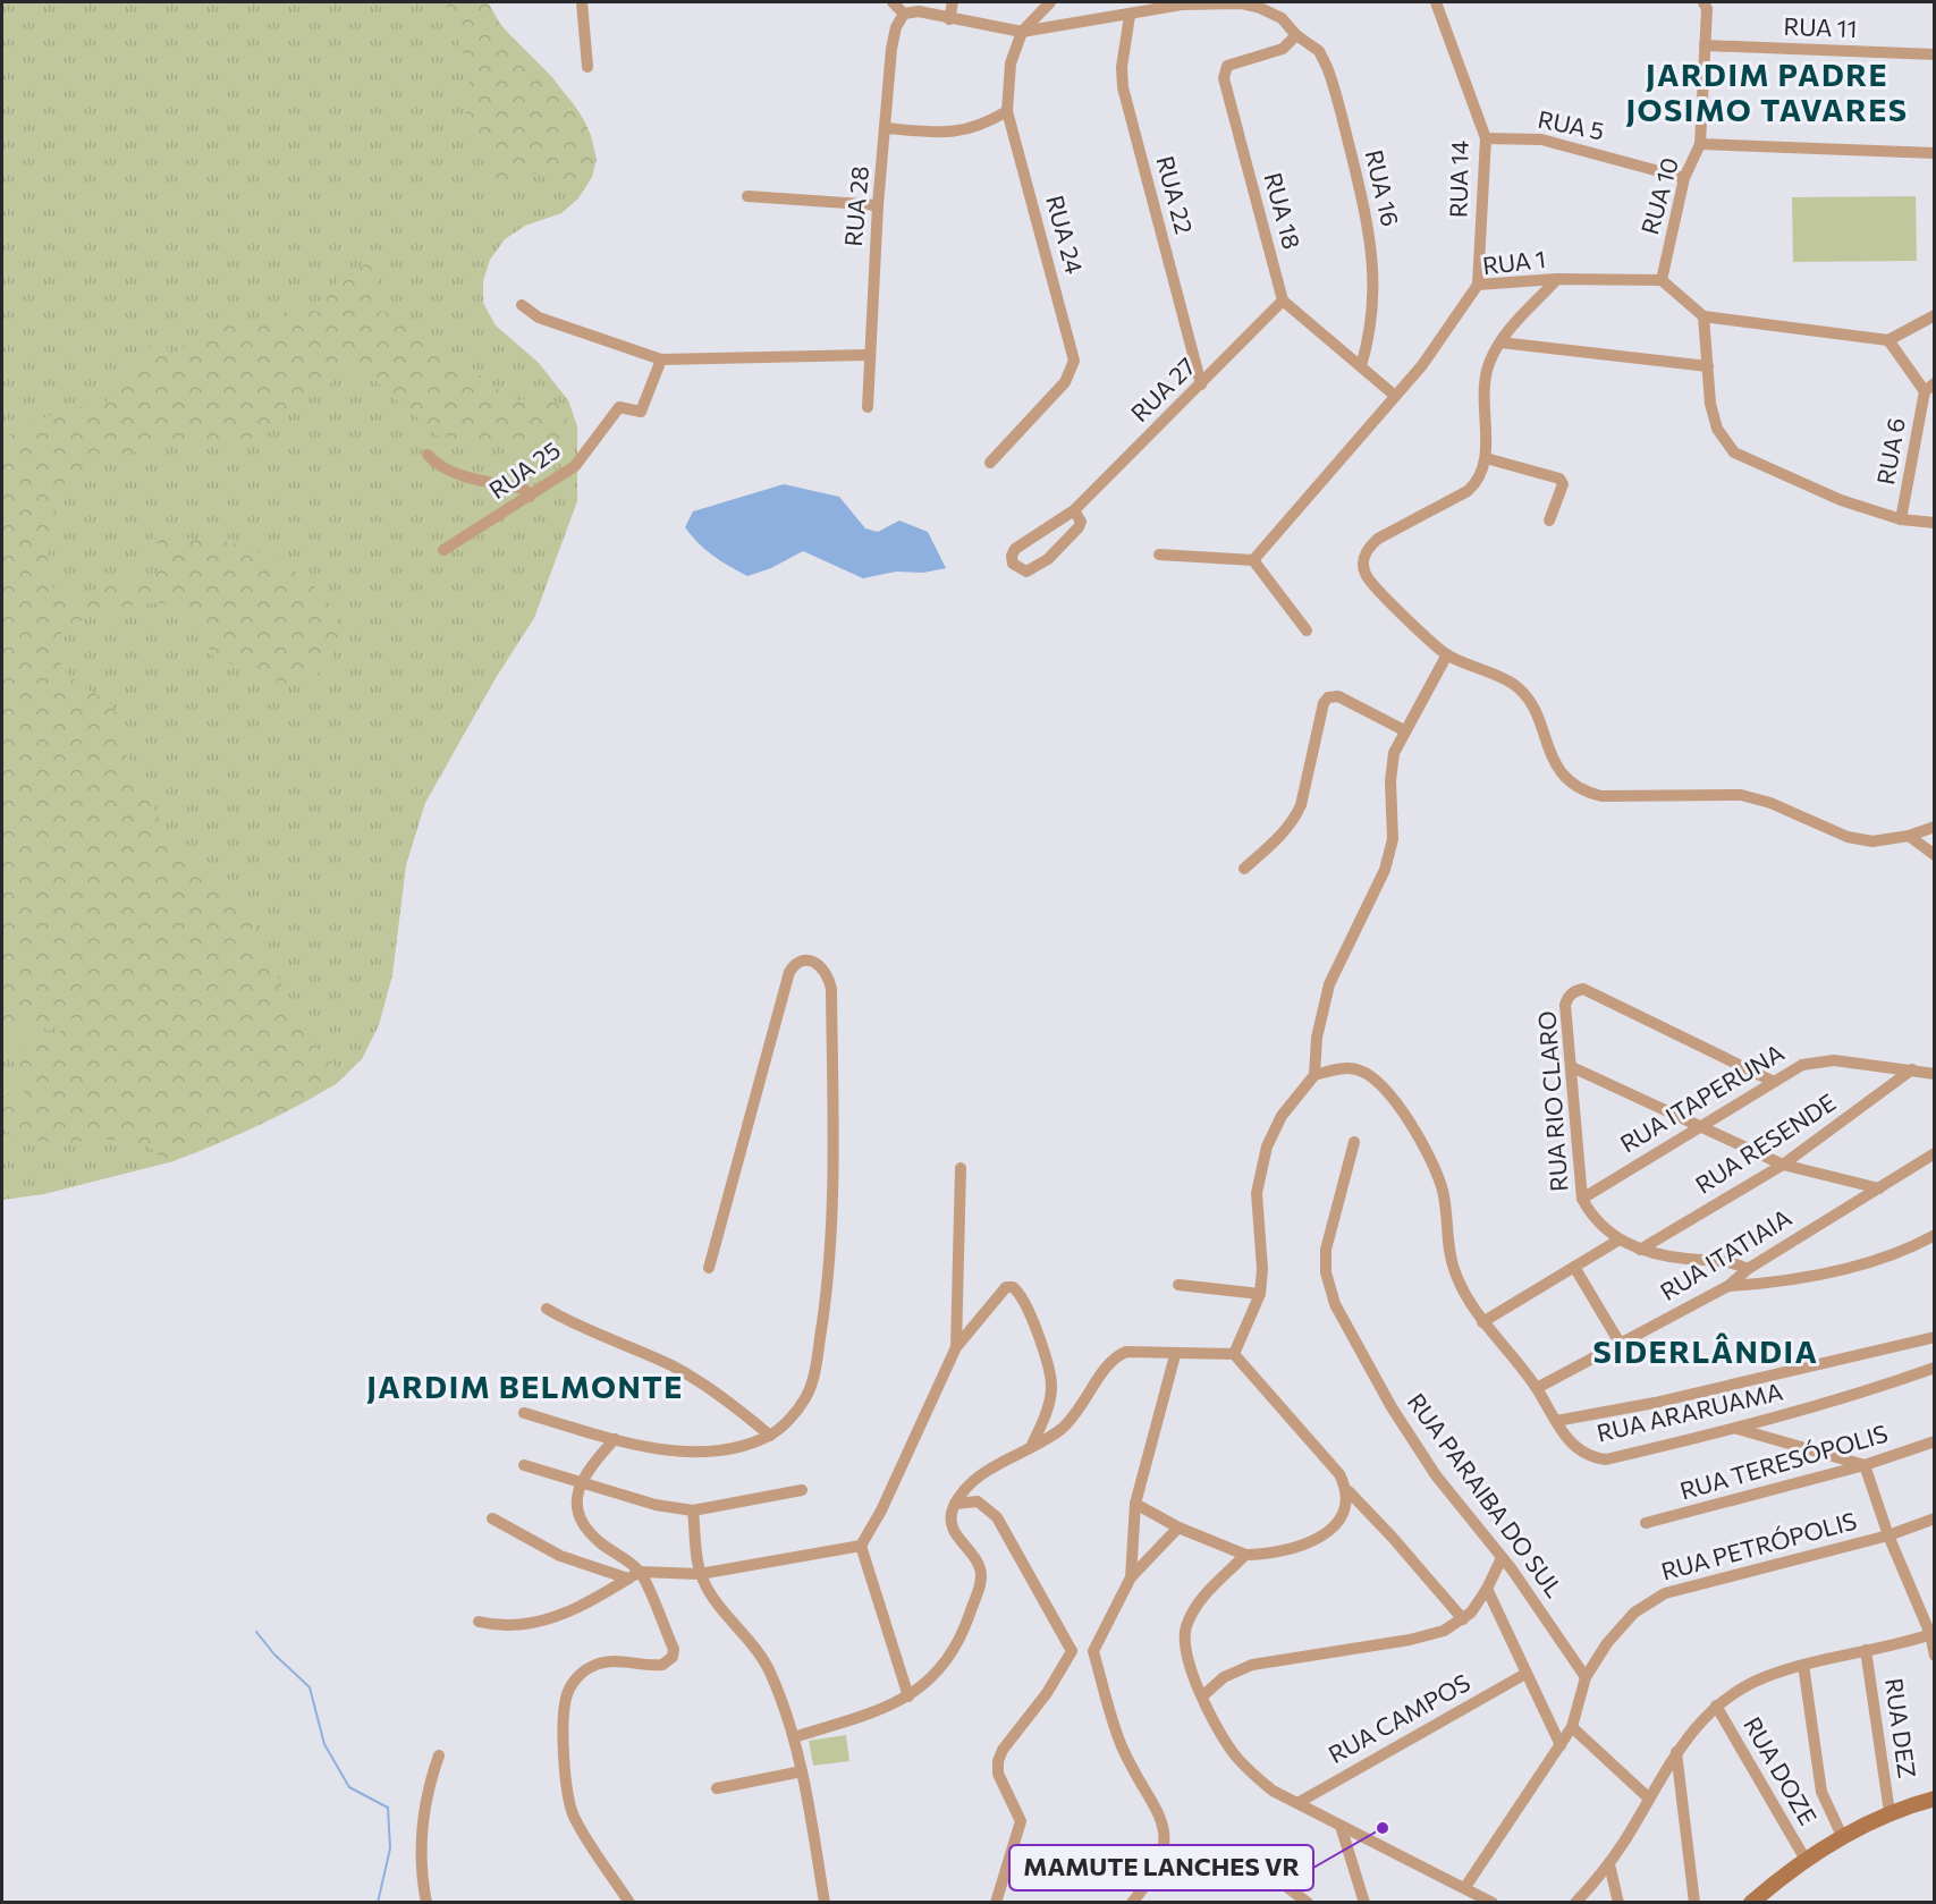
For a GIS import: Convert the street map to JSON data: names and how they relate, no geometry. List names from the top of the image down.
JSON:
{
  "streets": {
    "street": [
      "RUA 11",
      "RUA 5",
      "RUA 14",
      "RUA 16",
      "RUA 22",
      "RUA 10",
      "RUA 28",
      "RUA 18",
      "RUA 24",
      "RUA 1",
      "RUA 27",
      "RUA 6",
      "RUA 25",
      "RUA ITAPERUNA",
      "RUA RIO CLARO",
      "RUA RESENDE",
      "RUA ITATIAIA",
      "RUA ARARUAMA",
      "RUA TERESÓPOLIS",
      "RUA PARAIBA DO SUL",
      "RUA PETRÓPOLIS",
      "RUA CAMPOS",
      "RUA DEZ",
      "RUA DOZE"
    ]
  },
  "crossings": [
    ["RUA 11", "RUA 10"],
    ["RUA 5", "RUA 14"],
    ["RUA 5", "RUA 10"],
    ["RUA 14", "RUA 1"],
    ["RUA 16", "RUA 22"],
    ["RUA 16", "RUA 28"],
    ["RUA 16", "RUA 18"],
    ["RUA 16", "RUA 24"],
    ["RUA 22", "RUA 27"],
    ["RUA 10", "RUA 1"],
    ["RUA 18", "RUA 27"],
    ["RUA ITAPERUNA", "RUA RIO CLARO"],
    ["RUA ITAPERUNA", "RUA RESENDE"],
    ["RUA RIO CLARO", "RUA RESENDE"],
    ["RUA RIO CLARO", "RUA ITATIAIA"],
    ["RUA ITATIAIA", "RUA ARARUAMA"],
    ["RUA PARAIBA DO SUL", "RUA PETRÓPOLIS"]
  ],
  "districts": ["JARDIM PADRE JOSIMO TAVARES", "SIDERLÂNDIA", "JARDIM BELMONTE"],
  "places": ["MAMUTE LANCHES VR"]
}
